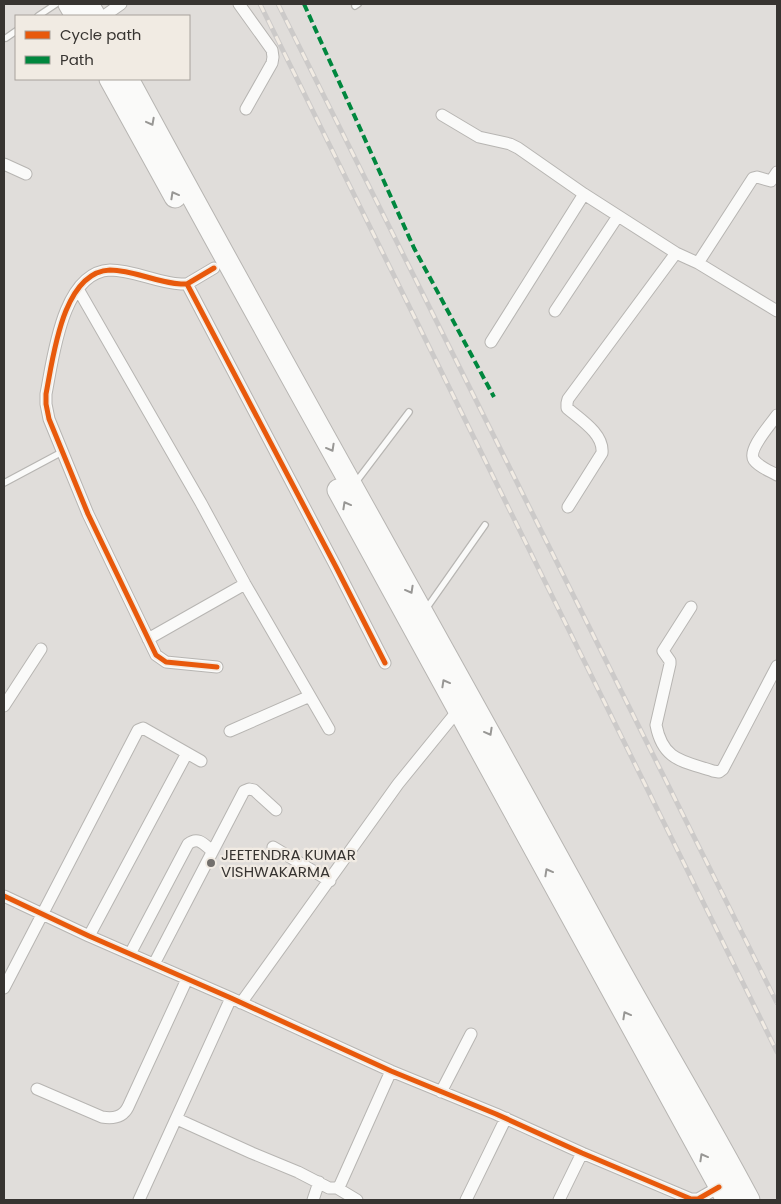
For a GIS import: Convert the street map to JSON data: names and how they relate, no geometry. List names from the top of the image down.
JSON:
{
  "places": ["JEETENDRA KUMAR VISHWAKARMA"],
  "legend": ["Cycle path", "Path"]
}
